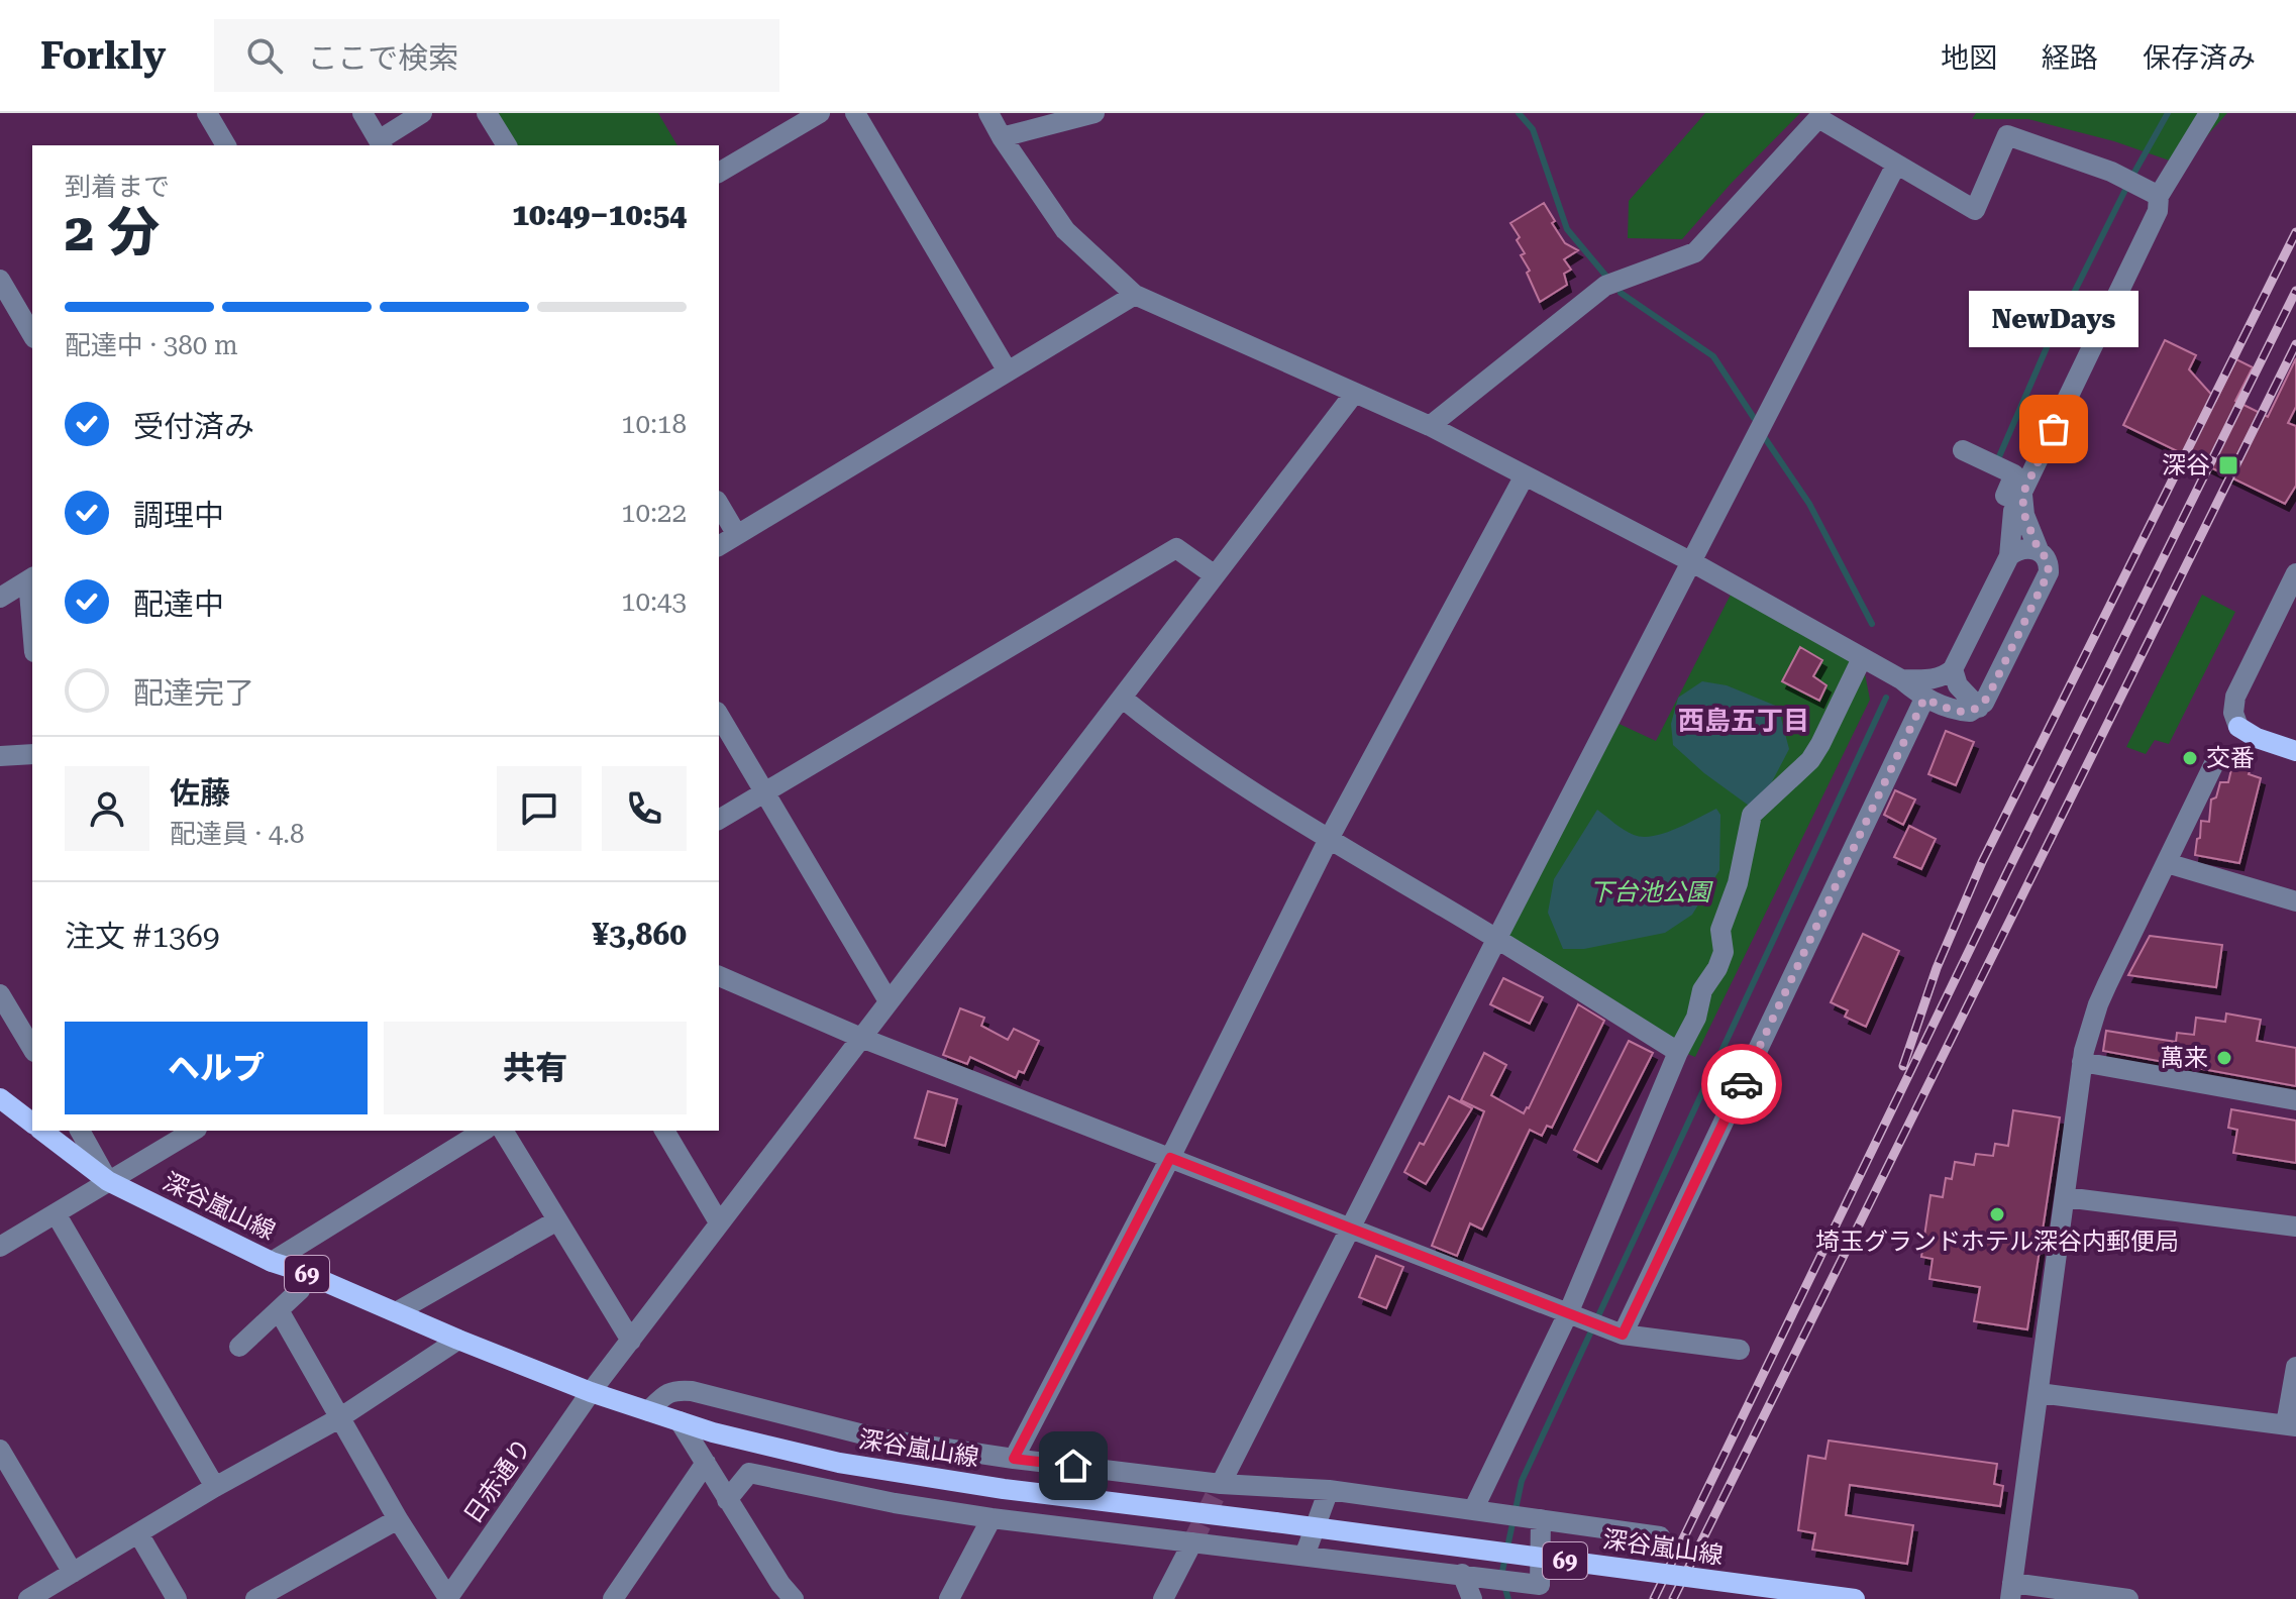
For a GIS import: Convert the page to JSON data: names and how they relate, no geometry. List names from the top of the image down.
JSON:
{
  "streets": {
    "main road": ["深谷嵐山線", "69"],
    "street": ["日赤通り"]
  },
  "crossings": [
    ["深谷嵐山線", "日赤通り"]
  ],
  "districts": ["西島五丁目"],
  "parks": ["下台池公園"],
  "places": {
    "other": [
      "NewDays",
      "交番",
      "萬来",
      "埼玉グランドホテル深谷内郵便局"
    ],
    "transit": ["深谷"]
  },
  "page": {
    "header": "Forkly",
    "search": "ここで検索",
    "nav": ["地図", "経路", "保存済み"],
    "heading": ["2 分", "到着まで", "10:49–10:54"],
    "panel": [
      "佐藤",
      "配達員 · 4.8",
      "注文 #1369",
      "¥3,860"
    ],
    "bar": "配達中 · 380 m",
    "bubble": "NewDays",
    "list": [
      ["受付済み", "10:18"],
      ["調理中", "10:22"],
      ["配達中", "10:43"],
      "配達完了"
    ],
    "buttons": ["ヘルプ", "共有"]
  }
}
